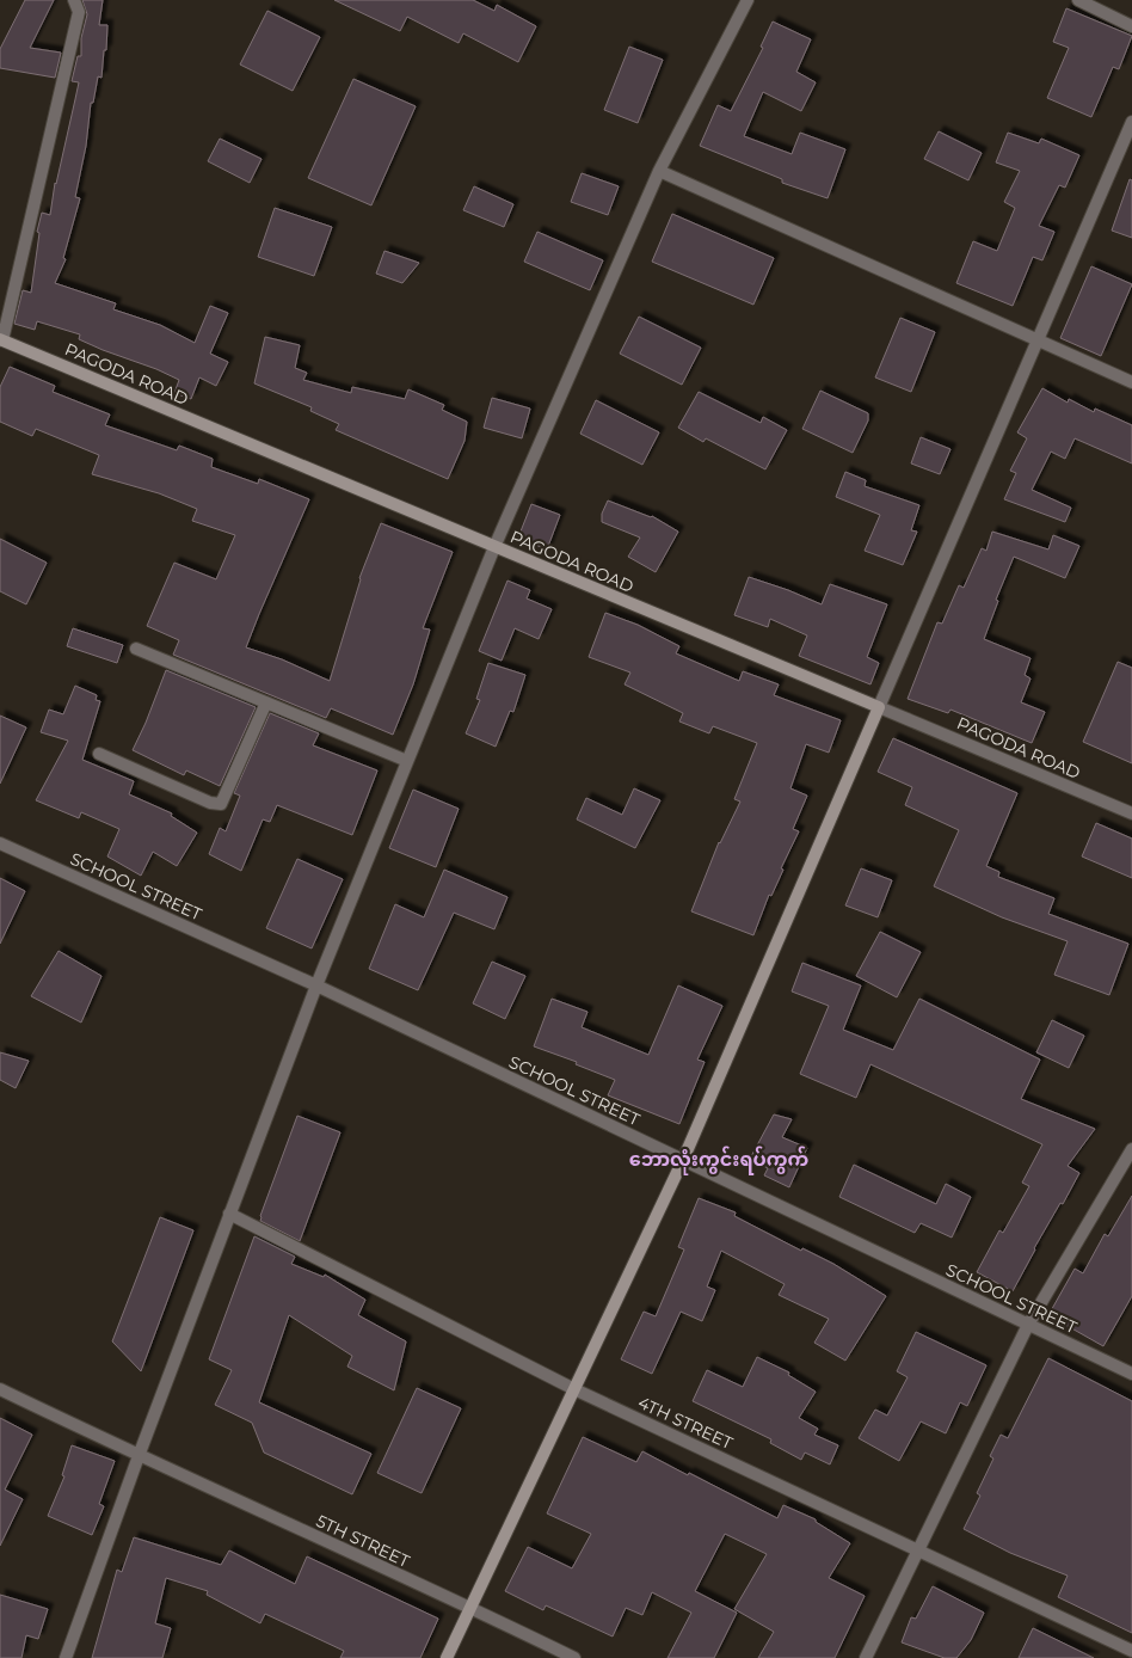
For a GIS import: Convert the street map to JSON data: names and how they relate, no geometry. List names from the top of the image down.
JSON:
{
  "streets": {
    "main road": ["PAGODA ROAD"],
    "street": ["SCHOOL STREET", "4TH STREET", "5TH STREET"]
  },
  "districts": ["ဘောလုံးကွင်းရပ်ကွက်"]
}
